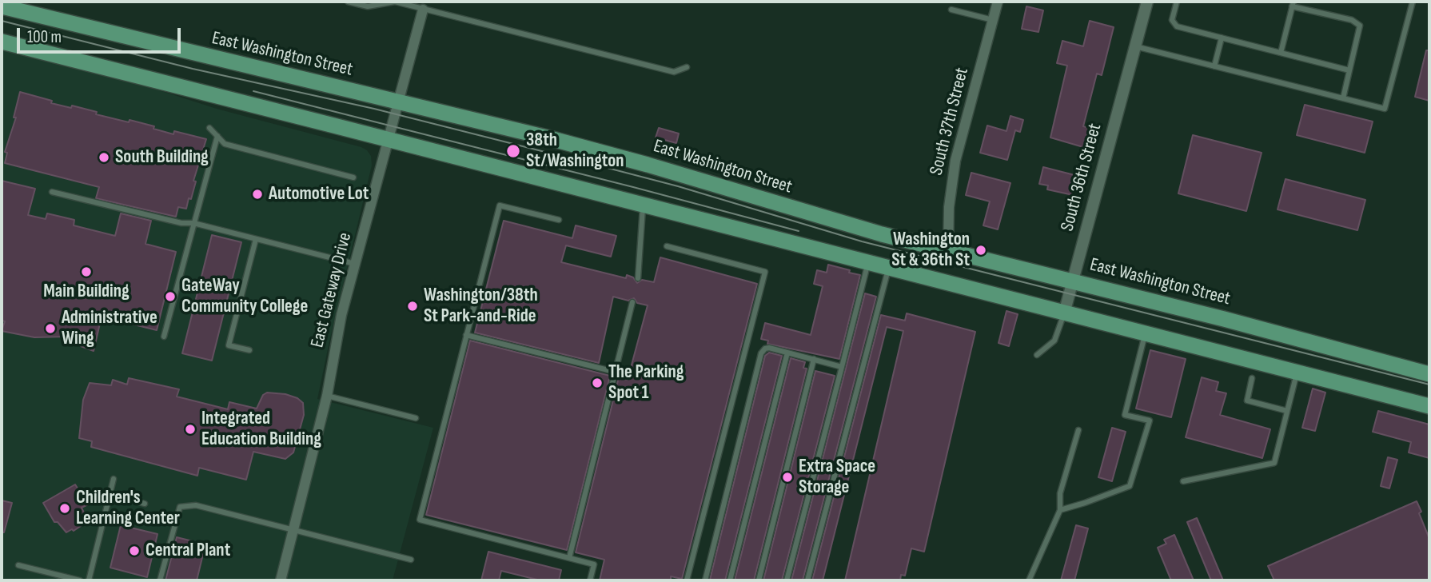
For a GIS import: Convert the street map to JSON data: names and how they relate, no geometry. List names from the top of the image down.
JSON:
{
  "streets": {
    "main road": ["East Washington Street"],
    "street": ["South 37th Street", "South 36th Street", "East Gateway Drive"]
  },
  "crossings": [
    ["East Washington Street", "South 37th Street"],
    ["East Washington Street", "South 36th Street"],
    ["East Washington Street", "East Gateway Drive"]
  ],
  "places": [
    "38th St/Washington",
    "South Building",
    "Automotive Lot",
    "Washington St & 36th St",
    "Main Building",
    "GateWay Community College",
    "Washington/38th St Park-and-Ride",
    "Administrative Wing",
    "The Parking Spot 1",
    "Integrated Education Building",
    "Extra Space Storage",
    "Children's Learning Center",
    "Central Plant"
  ],
  "scale_bar": "100 m"
}
